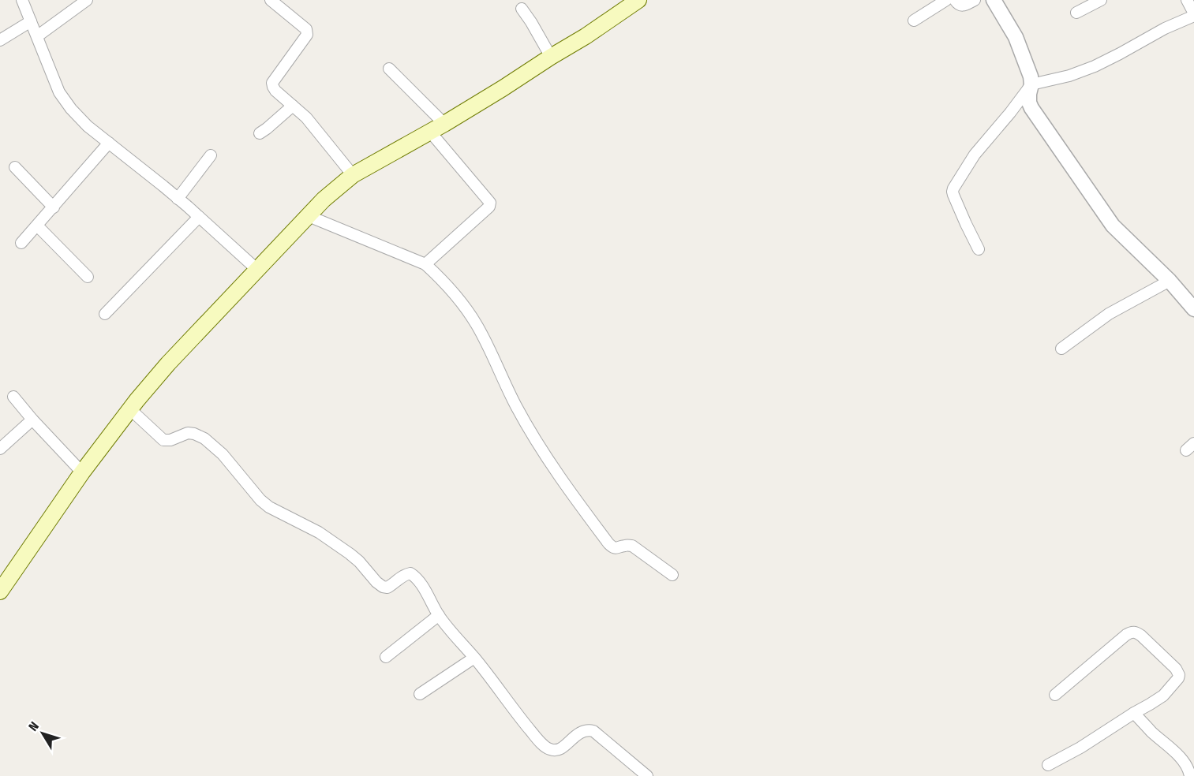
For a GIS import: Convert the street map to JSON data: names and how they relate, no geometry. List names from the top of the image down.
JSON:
{
  "north": "top left"
}
